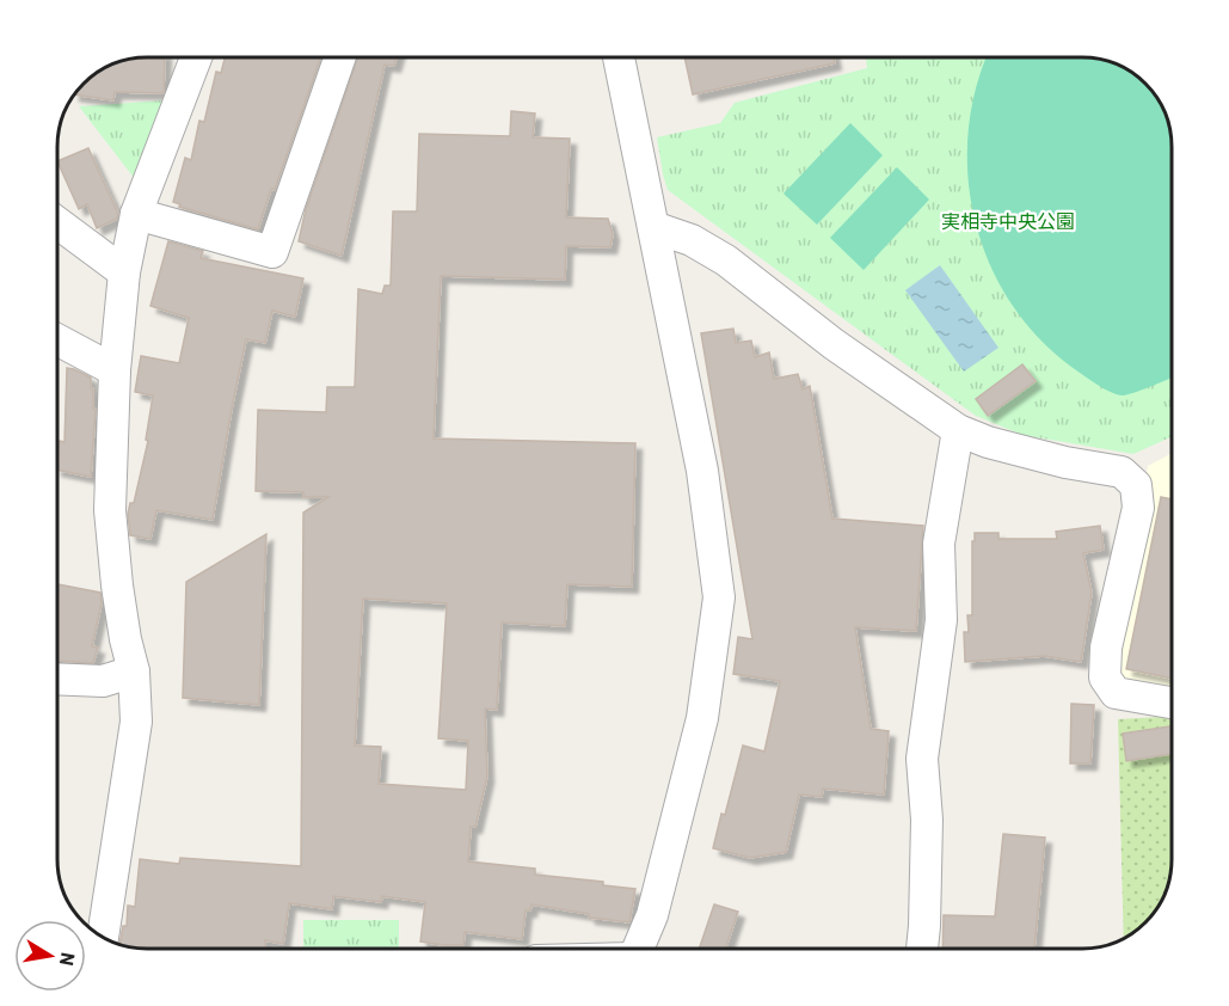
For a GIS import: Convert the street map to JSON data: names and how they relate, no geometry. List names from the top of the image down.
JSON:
{
  "parks": ["実相寺中央公園"],
  "north": "right"
}
